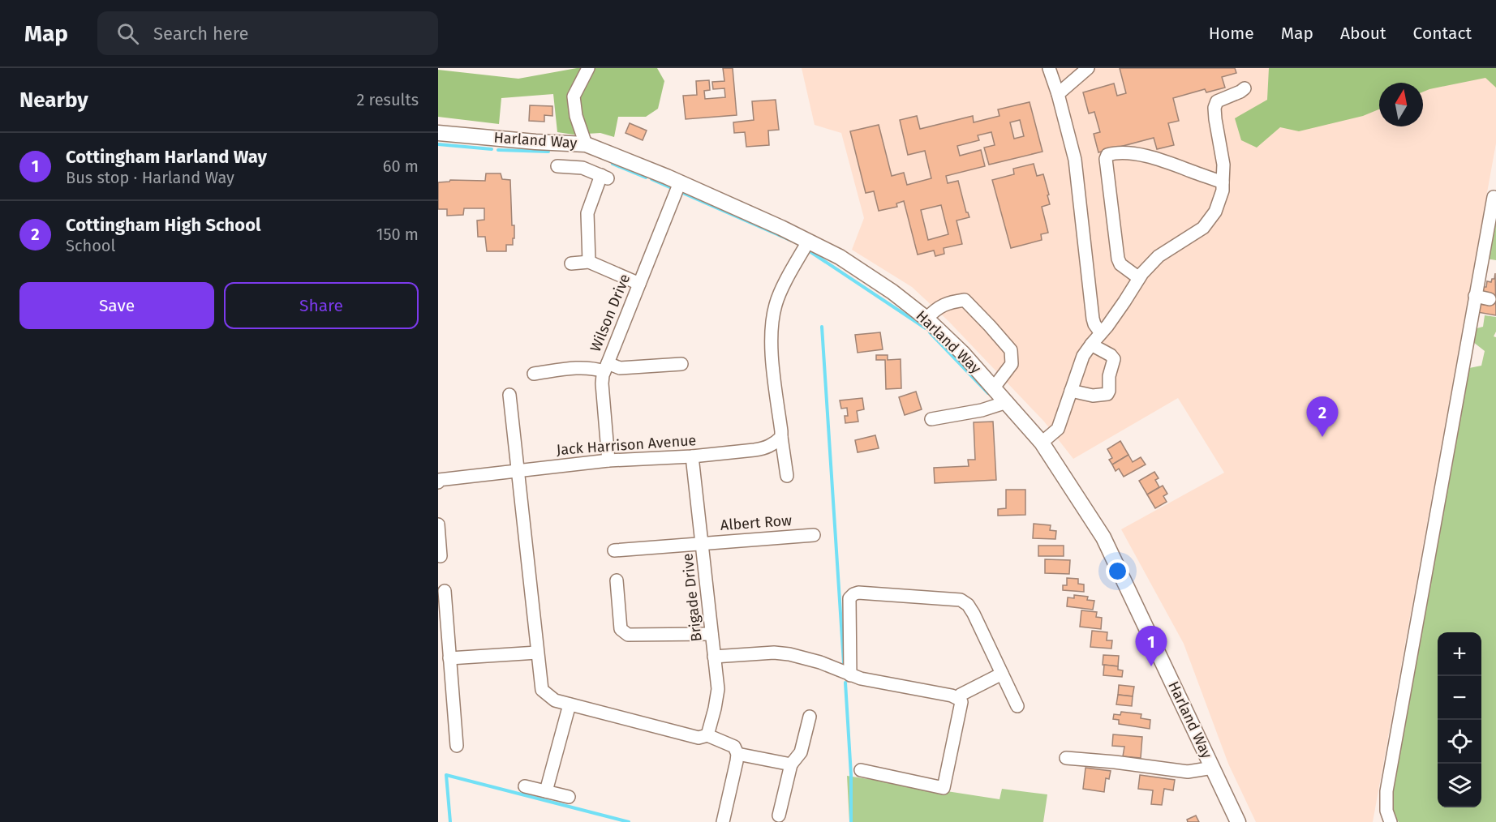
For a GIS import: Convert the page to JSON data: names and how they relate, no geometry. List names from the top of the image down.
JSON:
{
  "streets": {
    "main road": ["Harland Way"],
    "street": [
      "Wilson Drive",
      "Jack Harrison Avenue",
      "Albert Row",
      "Brigade Drive"
    ]
  },
  "crossings": [
    ["Harland Way", "Wilson Drive"],
    ["Wilson Drive", "Jack Harrison Avenue"],
    ["Jack Harrison Avenue", "Brigade Drive"],
    ["Albert Row", "Brigade Drive"]
  ],
  "north": "top",
  "page": {
    "header": "Map",
    "search": "Search here",
    "nav": [
      "Home",
      "Map",
      "About",
      "Contact"
    ],
    "heading": ["Nearby", "2 results"],
    "list": [
      {
        "mark": "1",
        "name": "Cottingham Harland Way",
        "note": "Bus stop · Harland Way",
        "value": "60 m"
      },
      {
        "mark": "2",
        "name": "Cottingham High School",
        "note": "School",
        "value": "150 m"
      }
    ],
    "buttons": ["Save", "Share"],
    "pins": ["2", "1"],
    "map_buttons": ["+", "−"]
  }
}
